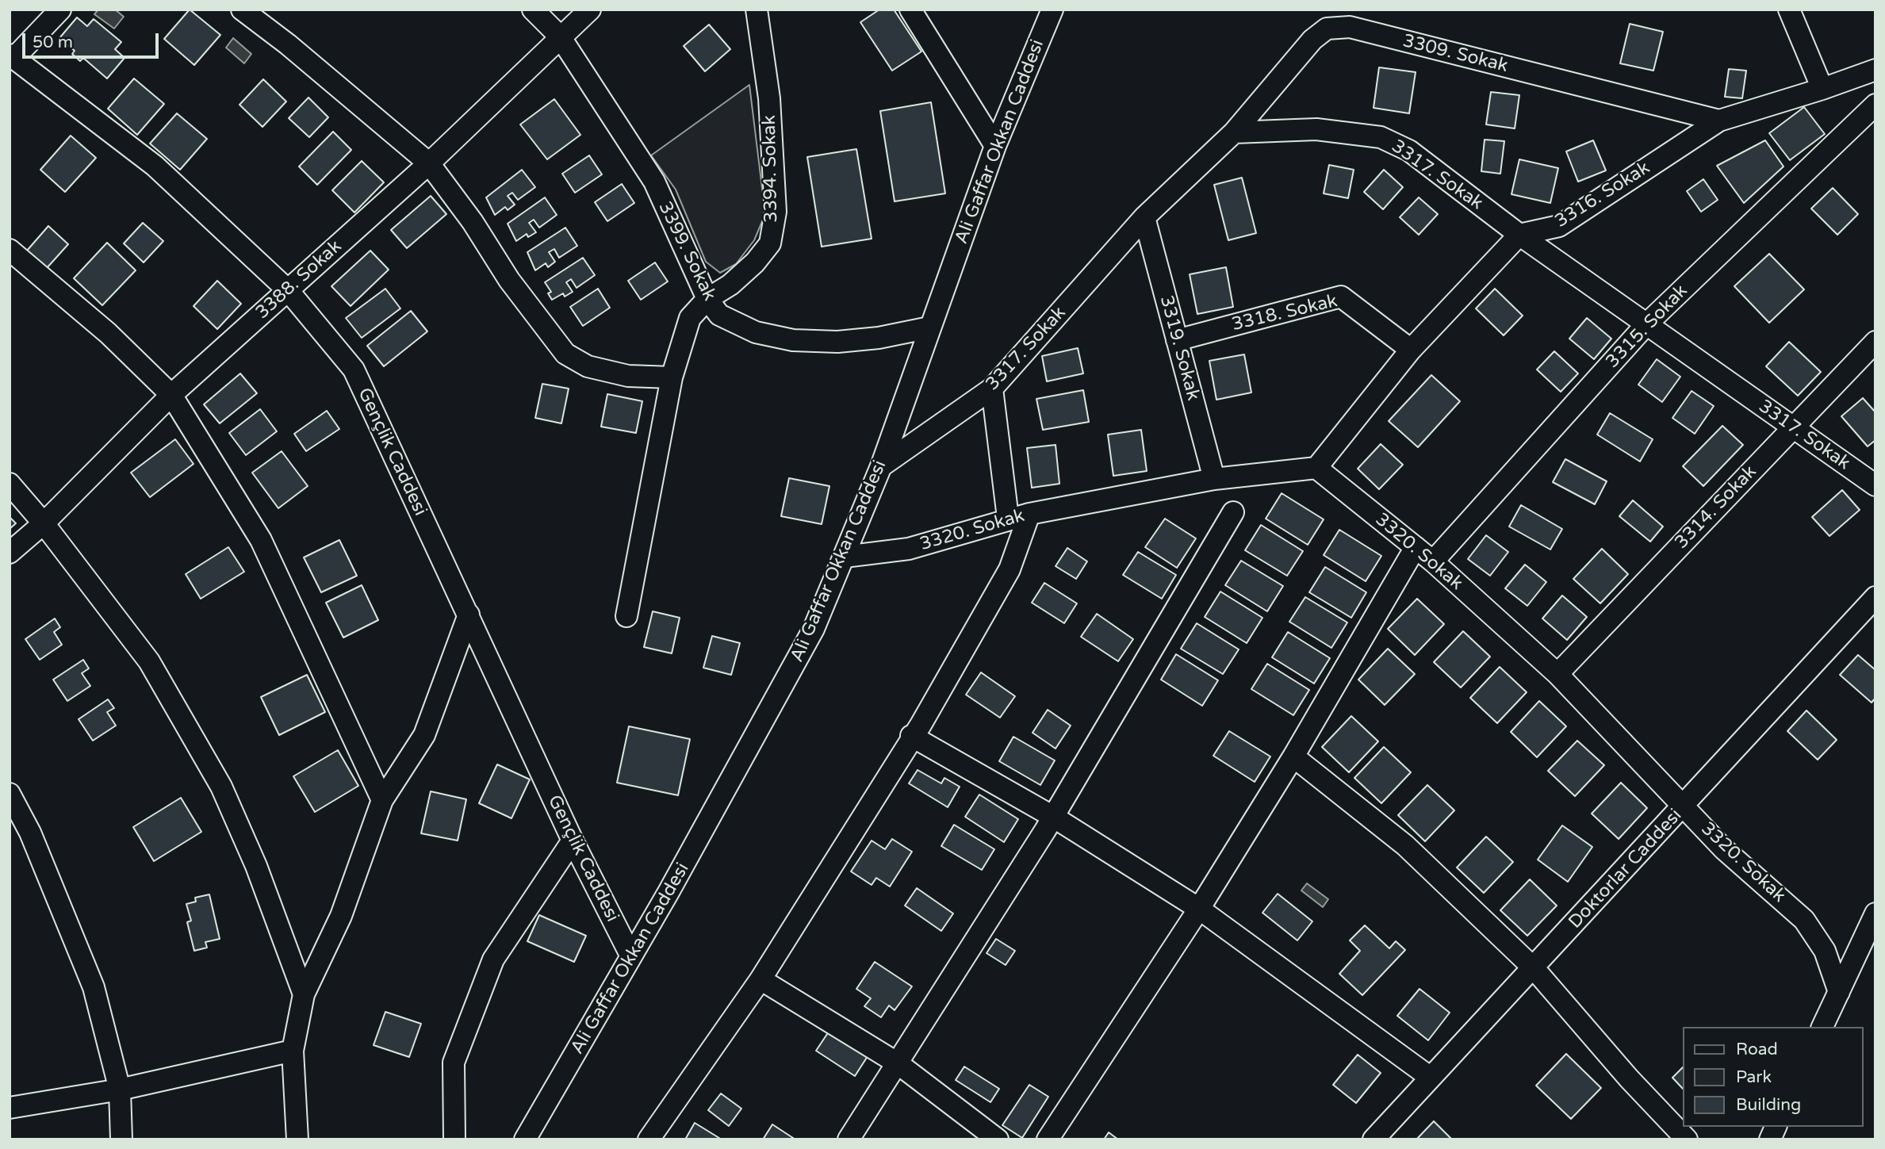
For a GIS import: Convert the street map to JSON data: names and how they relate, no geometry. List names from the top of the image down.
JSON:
{
  "streets": {
    "street": [
      "3309. Sokak",
      "Ali Gaffar Okkan Caddesi",
      "3394. Sokak",
      "3317. Sokak",
      "3316. Sokak",
      "3399. Sokak",
      "3388. Sokak",
      "3318. Sokak",
      "3315. Sokak",
      "3319. Sokak",
      "Gençlik Caddesi",
      "3314. Sokak",
      "3320. Sokak",
      "Doktorlar Caddesi"
    ]
  },
  "crossings": [
    ["3309. Sokak", "3317. Sokak"],
    ["3309. Sokak", "3316. Sokak"],
    ["Ali Gaffar Okkan Caddesi", "3317. Sokak"],
    ["Ali Gaffar Okkan Caddesi", "3399. Sokak"],
    ["Ali Gaffar Okkan Caddesi", "Gençlik Caddesi"],
    ["Ali Gaffar Okkan Caddesi", "3320. Sokak"],
    ["3394. Sokak", "3399. Sokak"],
    ["3317. Sokak", "3316. Sokak"],
    ["3317. Sokak", "3315. Sokak"],
    ["3317. Sokak", "3319. Sokak"],
    ["3317. Sokak", "3314. Sokak"],
    ["3399. Sokak", "3388. Sokak"],
    ["3388. Sokak", "Gençlik Caddesi"],
    ["3318. Sokak", "3319. Sokak"],
    ["3315. Sokak", "3320. Sokak"],
    ["3319. Sokak", "3320. Sokak"],
    ["3314. Sokak", "3320. Sokak"],
    ["3320. Sokak", "Doktorlar Caddesi"]
  ],
  "legend": ["Road", "Park", "Building"],
  "scale_bar": "50 m"
}
